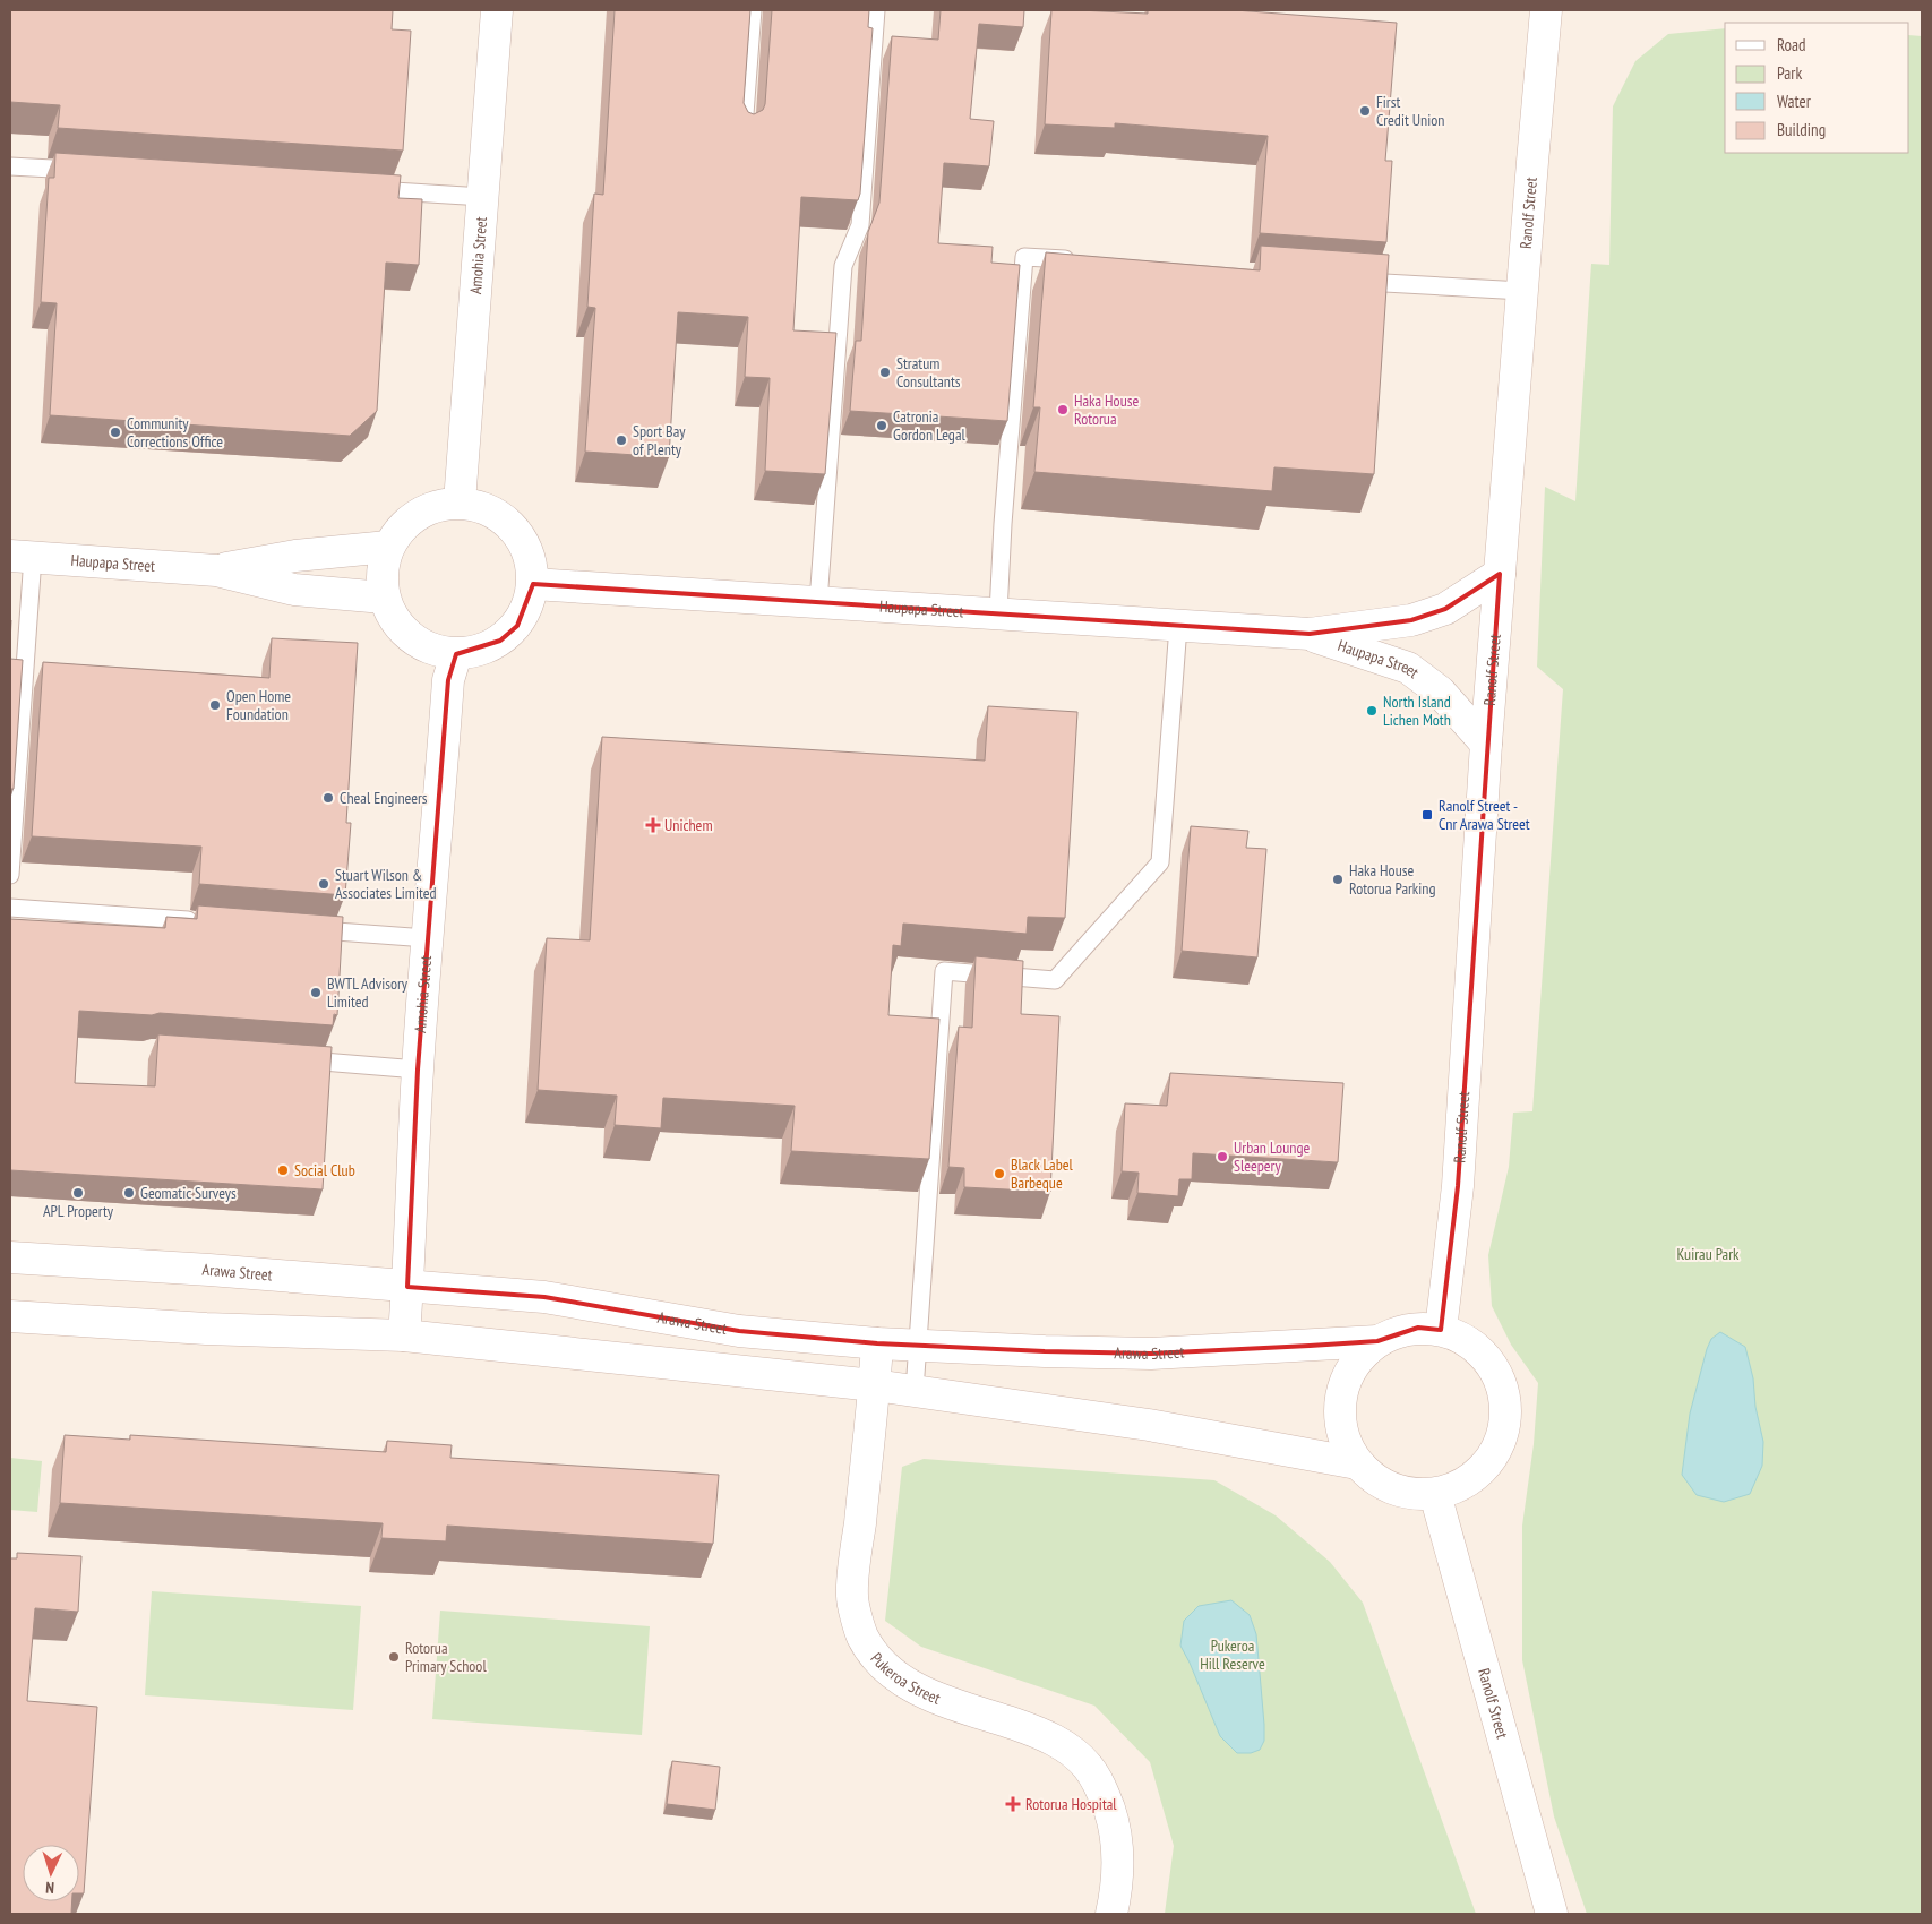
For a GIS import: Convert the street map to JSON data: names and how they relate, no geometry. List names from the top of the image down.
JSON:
{
  "streets": {
    "main road": [
      "Ranolf Street",
      "Amohia Street",
      "Haupapa Street",
      "Arawa Street",
      "Pukeroa Street"
    ]
  },
  "crossings": [
    ["Ranolf Street", "Haupapa Street"],
    ["Ranolf Street", "Arawa Street"],
    ["Amohia Street", "Haupapa Street"],
    ["Amohia Street", "Arawa Street"],
    ["Arawa Street", "Pukeroa Street"]
  ],
  "parks": ["Kuirau Park", "Pukeroa Hill Reserve"],
  "places": {
    "other": [
      "First Credit Union",
      "Stratum Consultants",
      "Haka House Rotorua",
      "Catronia Gordon Legal",
      "Community Corrections Office",
      "Sport Bay of Plenty",
      "Open Home Foundation",
      "North Island Lichen Moth",
      "Cheal Engineers",
      "Haka House Rotorua Parking",
      "Stuart Wilson & Associates Limited",
      "BWTL Advisory Limited",
      "Urban Lounge Sleepery",
      "Social Club",
      "Black Label Barbeque",
      "APL Property",
      "Geomatic Surveys",
      "Rotorua Primary School"
    ],
    "transit": ["Ranolf Street - Cnr Arawa Street"],
    "health": ["Unichem", "Rotorua Hospital"]
  },
  "legend": [
    "Road",
    "Park",
    "Water",
    "Building"
  ],
  "north": "bottom"
}
